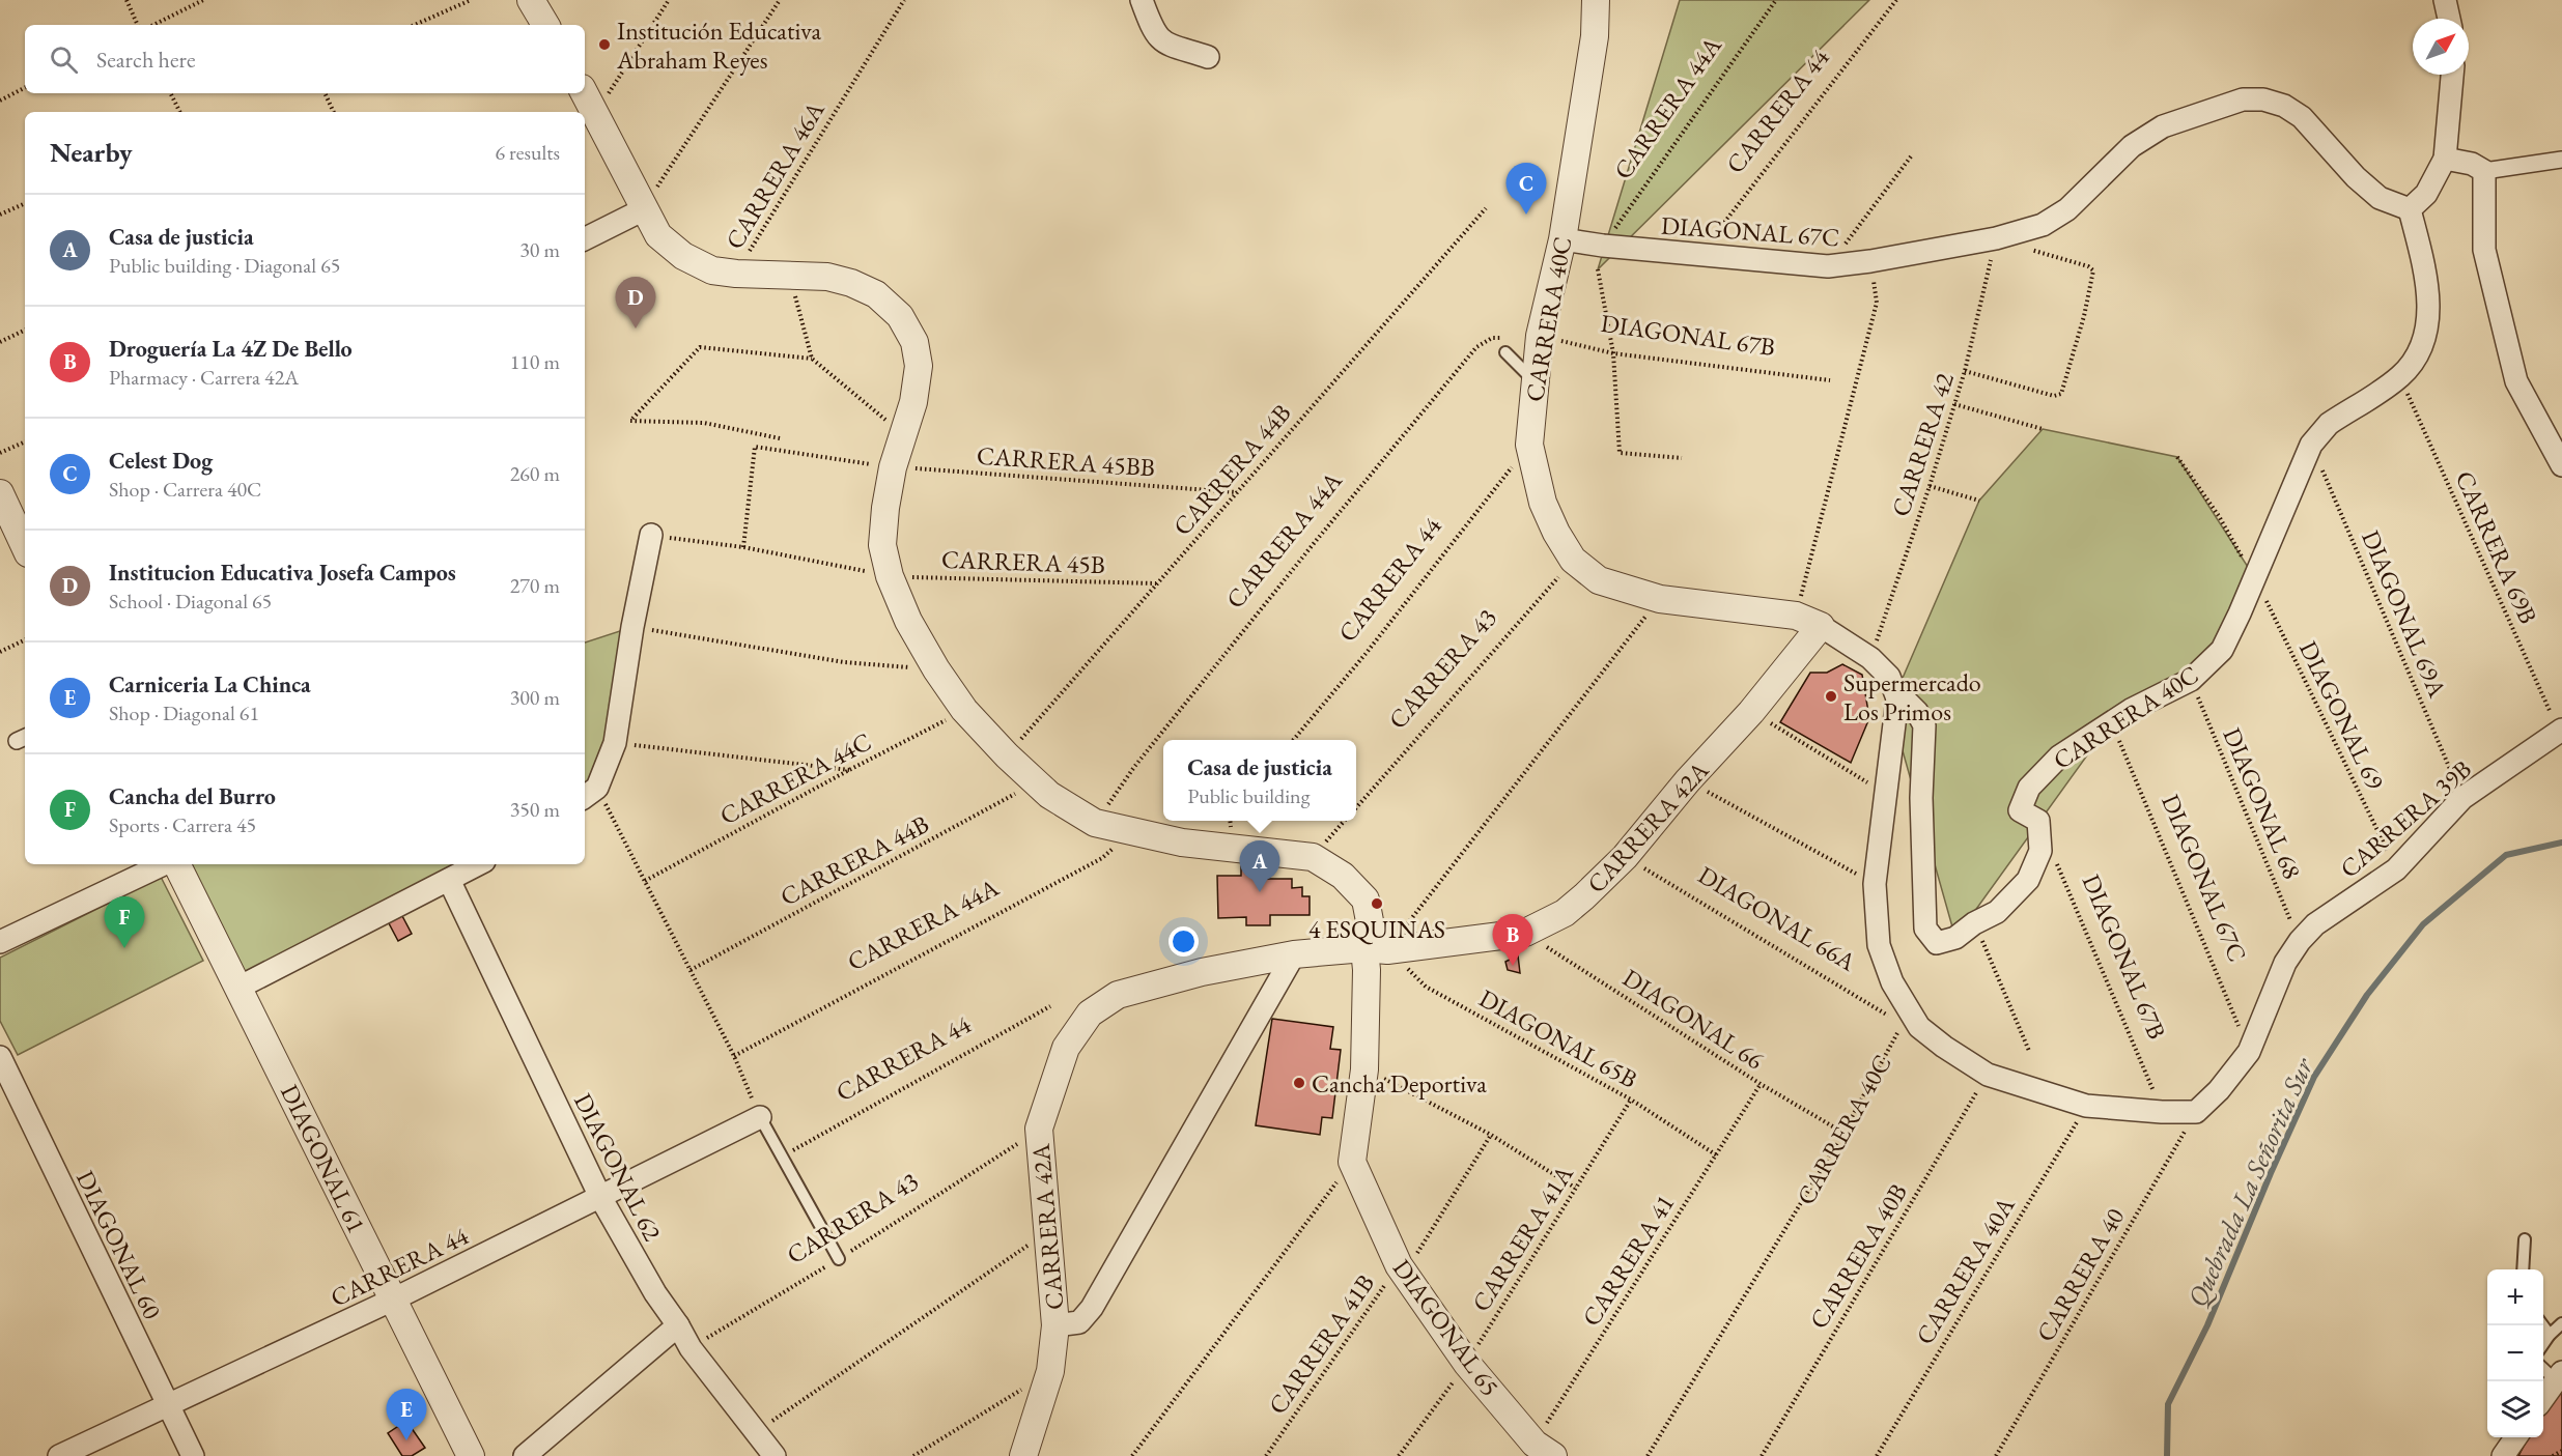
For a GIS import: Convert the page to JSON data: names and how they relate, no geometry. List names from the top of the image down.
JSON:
{
  "streets": {
    "street": [
      "CARRERA 44",
      "DIAGONAL 67C",
      "CARRERA 40C",
      "CARRERA 39B",
      "CARRERA 42A",
      "DIAGONAL 61",
      "DIAGONAL 62",
      "DIAGONAL 60",
      "DIAGONAL 65"
    ],
    "path": [
      "CARRERA 44A",
      "CARRERA 46A",
      "DIAGONAL 67B",
      "CARRERA 42",
      "CARRERA 45BB",
      "CARRERA 44B",
      "CARRERA 69B",
      "CARRERA 45B",
      "DIAGONAL 69A",
      "CARRERA 43",
      "DIAGONAL 69",
      "CARRERA 44C",
      "DIAGONAL 68",
      "DIAGONAL 66A",
      "DIAGONAL 66",
      "DIAGONAL 65B",
      "CARRERA 41A",
      "CARRERA 40B",
      "CARRERA 41",
      "CARRERA 40A",
      "CARRERA 40",
      "CARRERA 41B"
    ]
  },
  "crossings": [
    ["CARRERA 44A", "DIAGONAL 67C"],
    ["CARRERA 44", "DIAGONAL 67C"],
    ["CARRERA 44", "CARRERA 40C"],
    ["CARRERA 44", "DIAGONAL 61"],
    ["CARRERA 44", "DIAGONAL 62"],
    ["CARRERA 44", "DIAGONAL 60"],
    ["DIAGONAL 67C", "CARRERA 40C"],
    ["DIAGONAL 67C", "CARRERA 42"],
    ["DIAGONAL 67C", "CARRERA 39B"],
    ["CARRERA 40C", "DIAGONAL 67B"],
    ["CARRERA 40C", "CARRERA 42"],
    ["CARRERA 40C", "CARRERA 69B"],
    ["CARRERA 40C", "DIAGONAL 69A"],
    ["CARRERA 40C", "CARRERA 43"],
    ["CARRERA 40C", "DIAGONAL 69"],
    ["CARRERA 40C", "DIAGONAL 68"],
    ["CARRERA 40C", "CARRERA 42A"],
    ["CARRERA 40C", "DIAGONAL 66A"],
    ["CARRERA 40C", "DIAGONAL 66"],
    ["CARRERA 45BB", "CARRERA 44B"],
    ["CARRERA 45BB", "CARRERA 45B"],
    ["CARRERA 44B", "CARRERA 45B"],
    ["CARRERA 69B", "CARRERA 39B"],
    ["DIAGONAL 69A", "CARRERA 39B"],
    ["CARRERA 43", "CARRERA 42A"],
    ["CARRERA 43", "DIAGONAL 62"],
    ["DIAGONAL 69", "CARRERA 39B"],
    ["DIAGONAL 68", "CARRERA 39B"],
    ["CARRERA 39B", "CARRERA 40"],
    ["CARRERA 42A", "DIAGONAL 66A"],
    ["CARRERA 42A", "DIAGONAL 66"],
    ["CARRERA 42A", "DIAGONAL 65B"],
    ["DIAGONAL 66", "CARRERA 41"],
    ["DIAGONAL 65B", "CARRERA 41A"],
    ["DIAGONAL 65B", "CARRERA 41"],
    ["CARRERA 41A", "DIAGONAL 65"],
    ["CARRERA 41", "DIAGONAL 65"],
    ["DIAGONAL 65", "CARRERA 41B"]
  ],
  "water": ["Quebrada La Señorita Sur"],
  "places": [
    "Institución Educativa Abraham Reyes",
    "Supermercado Los Primos",
    "4 ESQUINAS",
    "Cancha Deportiva"
  ],
  "north": "top right",
  "page": {
    "search": "Search here",
    "heading": ["Nearby", "6 results"],
    "pins": [
      "C",
      "D",
      "A",
      "F",
      "B",
      "E"
    ],
    "list": [
      {
        "mark": "A",
        "name": "Casa de justicia",
        "note": "Public building · Diagonal 65",
        "value": "30 m"
      },
      {
        "mark": "B",
        "name": "Droguería La 4Z De Bello",
        "note": "Pharmacy · Carrera 42A",
        "value": "110 m"
      },
      {
        "mark": "C",
        "name": "Celest Dog",
        "note": "Shop · Carrera 40C",
        "value": "260 m"
      },
      {
        "mark": "D",
        "name": "Institucion Educativa Josefa Campos",
        "note": "School · Diagonal 65",
        "value": "270 m"
      },
      {
        "mark": "E",
        "name": "Carniceria La Chinca",
        "note": "Shop · Diagonal 61",
        "value": "300 m"
      },
      {
        "mark": "F",
        "name": "Cancha del Burro",
        "note": "Sports · Carrera 45",
        "value": "350 m"
      }
    ],
    "popup": ["Casa de justicia", "Public building"],
    "map_buttons": ["+", "−"]
  }
}
